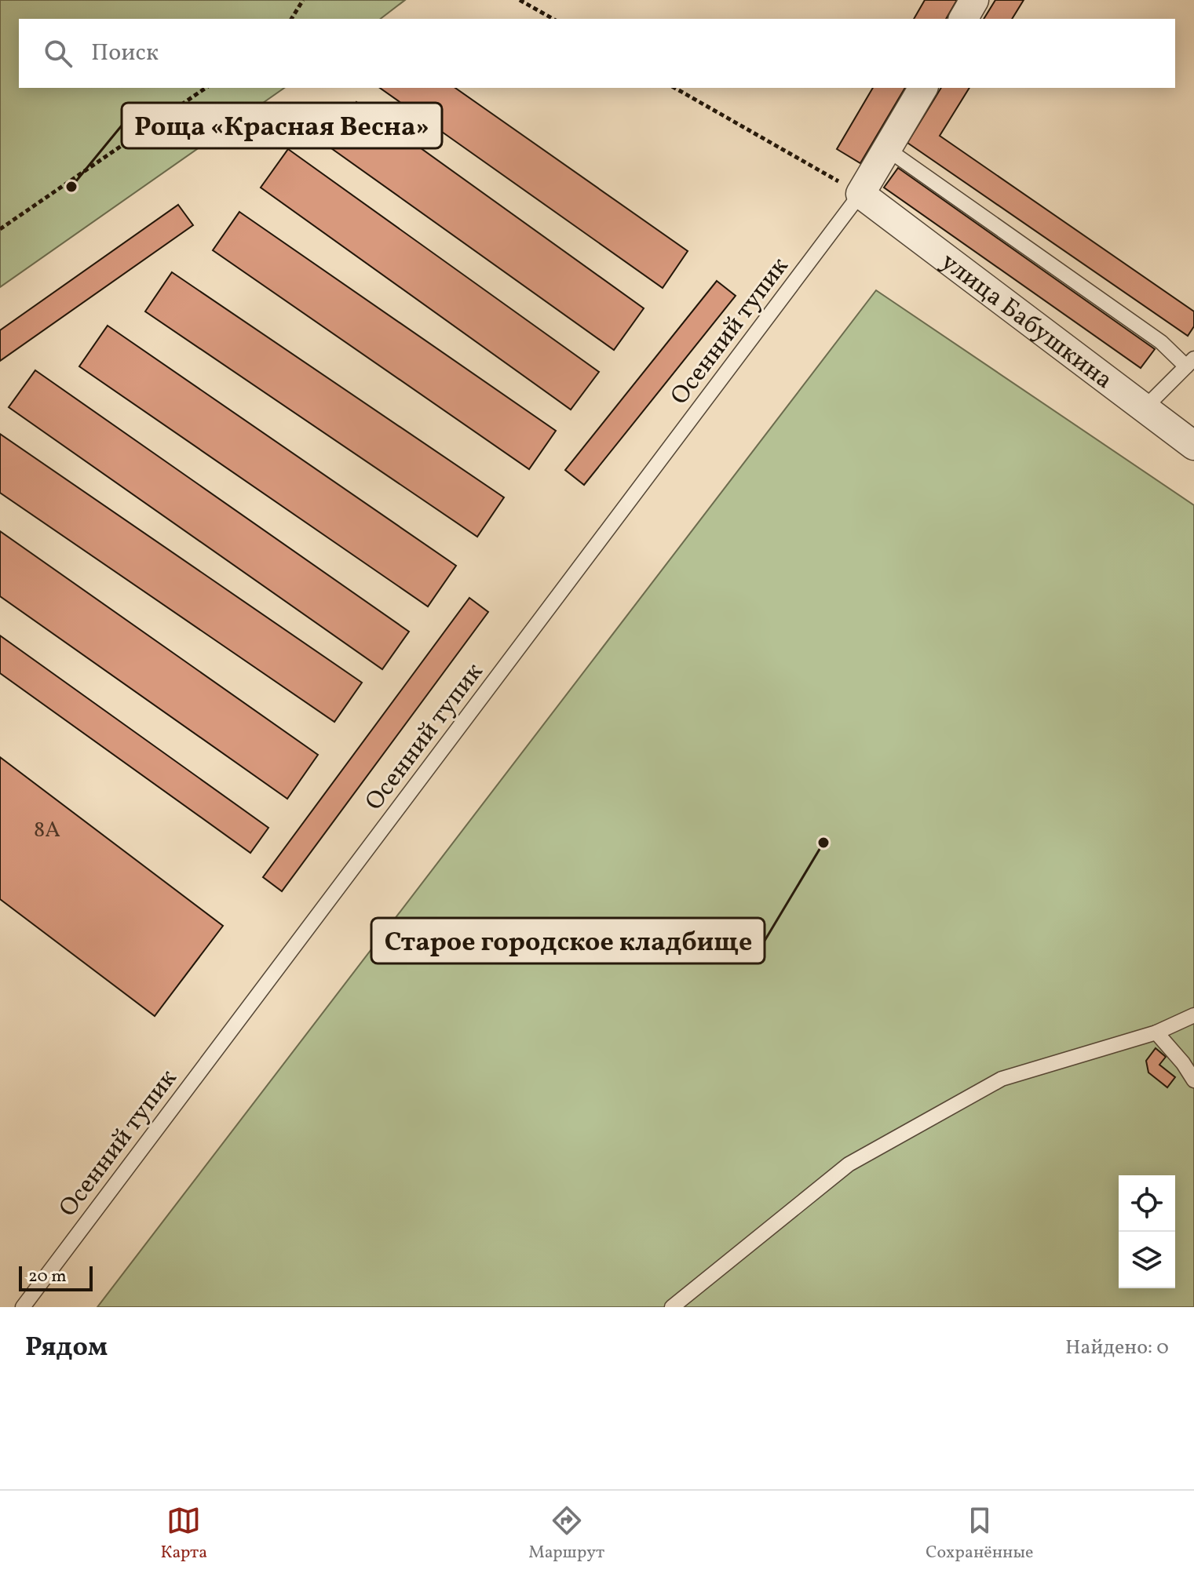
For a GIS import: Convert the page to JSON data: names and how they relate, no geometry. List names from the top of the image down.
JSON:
{
  "streets": {
    "street": ["улица Бабушкина"],
    "lane": ["Осенний тупик"]
  },
  "crossings": [
    ["улица Бабушкина", "Осенний тупик"]
  ],
  "places": ["Роща «Красная Весна»", "Старое городское кладбище"],
  "house_numbers": ["8А"],
  "scale_bar": "20 m",
  "page": {
    "search": "Поиск",
    "scale": "20 m",
    "heading": ["Рядом", "Найдено: 0"],
    "nav": ["Карта", "Маршрут", "Сохранённые"]
  }
}
